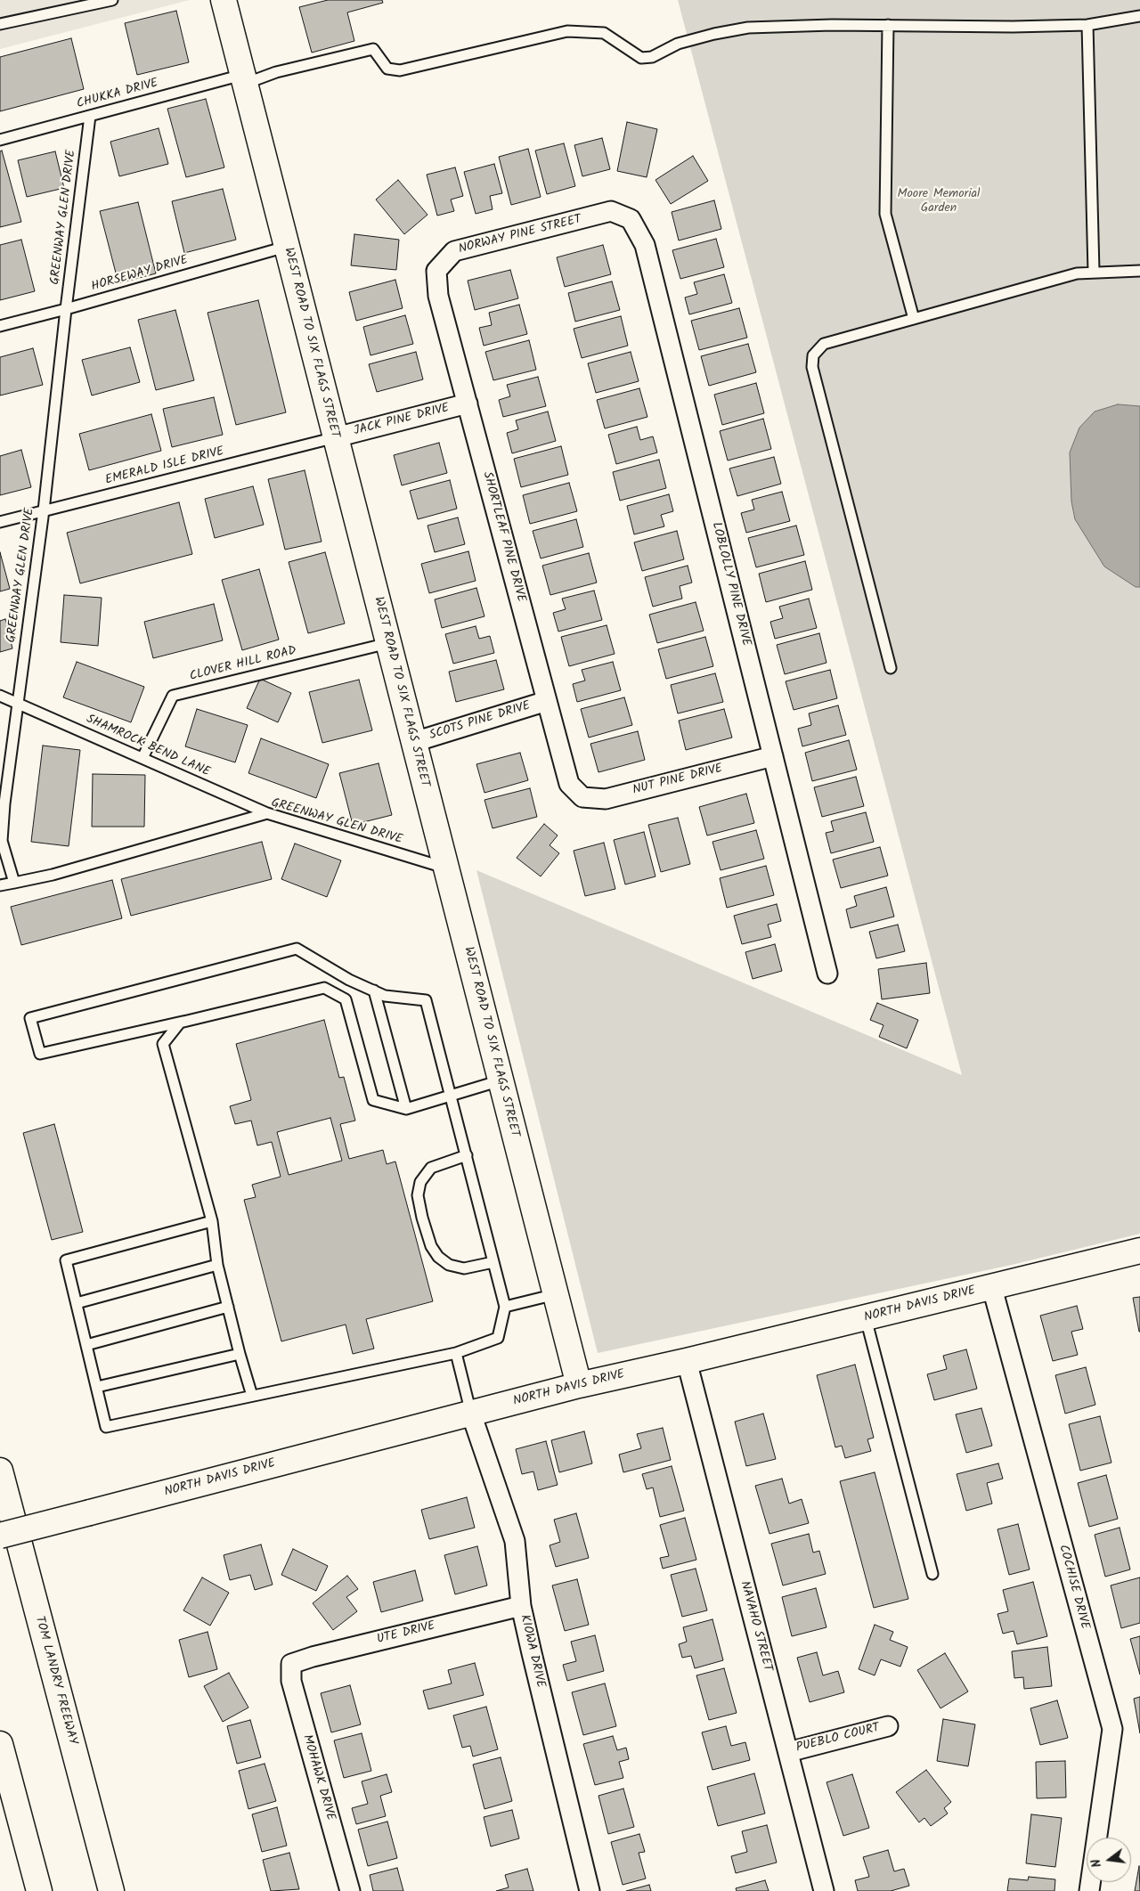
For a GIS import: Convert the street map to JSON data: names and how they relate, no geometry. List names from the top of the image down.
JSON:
{
  "streets": {
    "main road": ["WEST ROAD TO SIX FLAGS STREET", "NORTH DAVIS DRIVE", "TOM LANDRY FREEWAY"],
    "street": [
      "NORWAY PINE STREET",
      "JACK PINE DRIVE",
      "SHORTLEAF PINE DRIVE",
      "LOBLOLLY PINE DRIVE",
      "SCOTS PINE DRIVE",
      "NUT PINE DRIVE",
      "COCHISE DRIVE",
      "NAVAHO STREET",
      "UTE DRIVE",
      "KIOWA DRIVE",
      "PUEBLO COURT",
      "MOHAWK DRIVE"
    ],
    "lane": [
      "CHUKKA DRIVE",
      "GREENWAY GLEN DRIVE",
      "HORSEWAY DRIVE",
      "EMERALD ISLE DRIVE",
      "CLOVER HILL ROAD",
      "SHAMROCK BEND LANE"
    ]
  },
  "crossings": [
    ["CHUKKA DRIVE", "GREENWAY GLEN DRIVE"],
    ["CHUKKA DRIVE", "WEST ROAD TO SIX FLAGS STREET"],
    ["GREENWAY GLEN DRIVE", "HORSEWAY DRIVE"],
    ["GREENWAY GLEN DRIVE", "WEST ROAD TO SIX FLAGS STREET"],
    ["GREENWAY GLEN DRIVE", "EMERALD ISLE DRIVE"],
    ["GREENWAY GLEN DRIVE", "SHAMROCK BEND LANE"],
    ["NORWAY PINE STREET", "SHORTLEAF PINE DRIVE"],
    ["NORWAY PINE STREET", "LOBLOLLY PINE DRIVE"],
    ["HORSEWAY DRIVE", "WEST ROAD TO SIX FLAGS STREET"],
    ["WEST ROAD TO SIX FLAGS STREET", "JACK PINE DRIVE"],
    ["WEST ROAD TO SIX FLAGS STREET", "EMERALD ISLE DRIVE"],
    ["WEST ROAD TO SIX FLAGS STREET", "CLOVER HILL ROAD"],
    ["WEST ROAD TO SIX FLAGS STREET", "SCOTS PINE DRIVE"],
    ["WEST ROAD TO SIX FLAGS STREET", "NORTH DAVIS DRIVE"],
    ["JACK PINE DRIVE", "EMERALD ISLE DRIVE"],
    ["JACK PINE DRIVE", "SHORTLEAF PINE DRIVE"],
    ["SHORTLEAF PINE DRIVE", "SCOTS PINE DRIVE"],
    ["SHORTLEAF PINE DRIVE", "NUT PINE DRIVE"],
    ["LOBLOLLY PINE DRIVE", "NUT PINE DRIVE"],
    ["CLOVER HILL ROAD", "SHAMROCK BEND LANE"],
    ["NORTH DAVIS DRIVE", "COCHISE DRIVE"],
    ["NORTH DAVIS DRIVE", "NAVAHO STREET"],
    ["NORTH DAVIS DRIVE", "KIOWA DRIVE"],
    ["NAVAHO STREET", "PUEBLO COURT"],
    ["UTE DRIVE", "KIOWA DRIVE"],
    ["UTE DRIVE", "MOHAWK DRIVE"]
  ],
  "parks": ["Moore Memorial Garden"],
  "north": "left"
}
